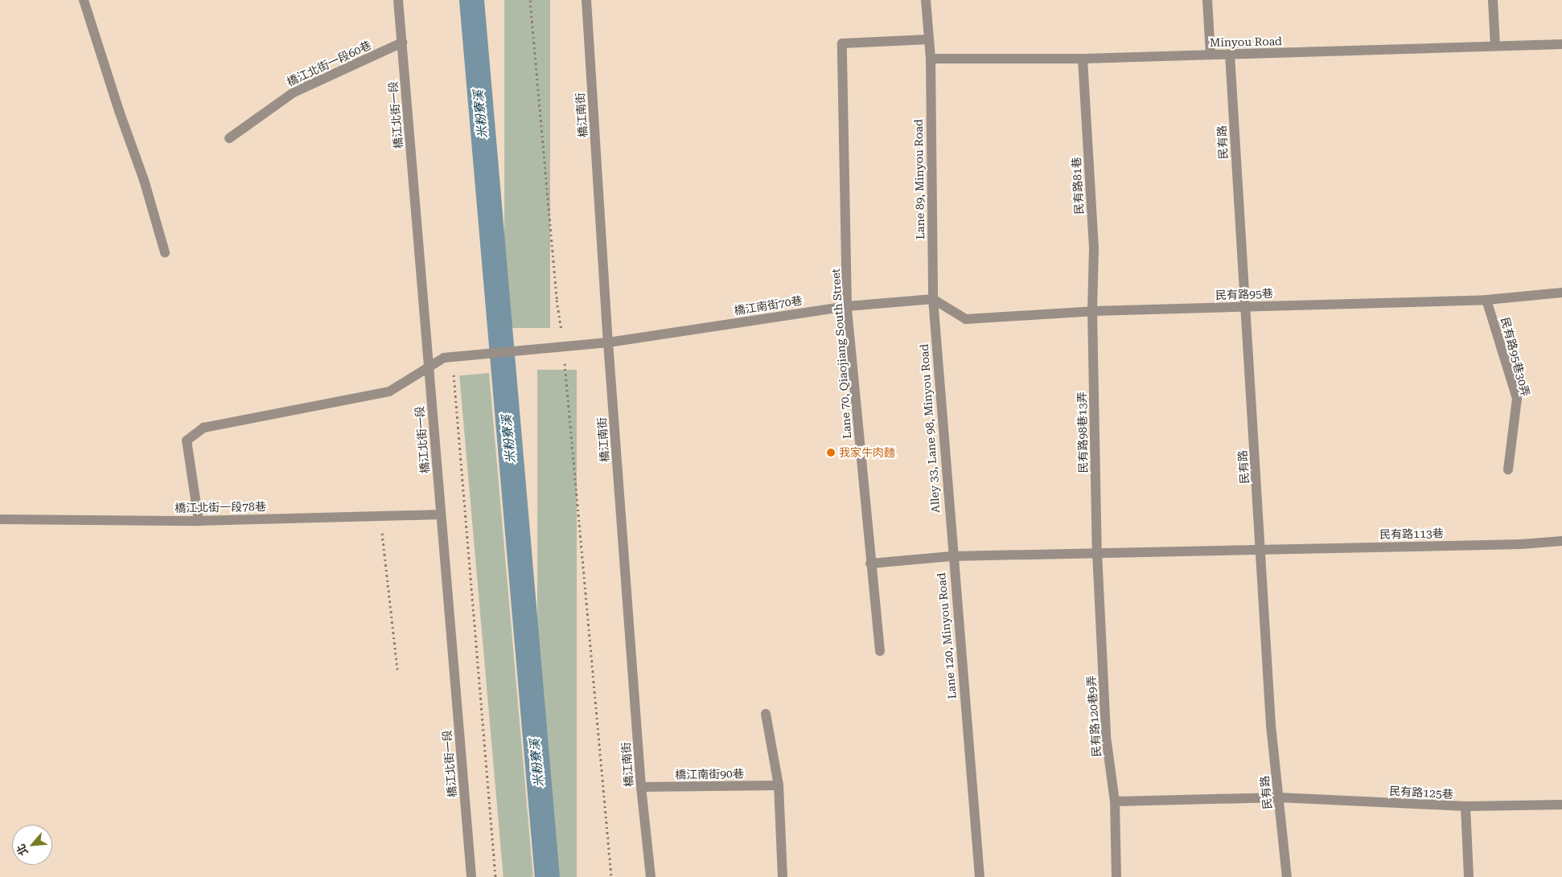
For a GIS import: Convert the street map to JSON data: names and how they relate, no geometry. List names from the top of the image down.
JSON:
{
  "streets": {
    "street": [
      "Minyou Road",
      "橋江北街一段60巷",
      "橋江北街一段",
      "橋江南街",
      "民有路",
      "Lane 89, Minyou Road",
      "民有路81巷",
      "民有路95巷",
      "橋江南街70巷",
      "Lane 70, Qiaojiang South Street",
      "民有路95巷30弄",
      "Alley 33, Lane 98, Minyou Road",
      "民有路98巷13弄",
      "橋江北街一段78巷",
      "民有路113巷",
      "Lane 120, Minyou Road",
      "民有路120巷9弄",
      "橋江南街90巷",
      "民有路125巷"
    ]
  },
  "crossings": [
    ["Minyou Road", "民有路"],
    ["Minyou Road", "Lane 89, Minyou Road"],
    ["Minyou Road", "民有路81巷"],
    ["橋江北街一段60巷", "橋江北街一段"],
    ["橋江北街一段", "橋江南街70巷"],
    ["橋江北街一段", "橋江北街一段78巷"],
    ["橋江南街", "橋江南街70巷"],
    ["橋江南街", "橋江南街90巷"],
    ["民有路", "民有路95巷"],
    ["民有路", "民有路113巷"],
    ["民有路", "Lane 120, Minyou Road"],
    ["民有路", "民有路125巷"],
    ["Lane 89, Minyou Road", "民有路95巷"],
    ["Lane 89, Minyou Road", "橋江南街70巷"],
    ["Lane 89, Minyou Road", "Lane 70, Qiaojiang South Street"],
    ["Lane 89, Minyou Road", "Alley 33, Lane 98, Minyou Road"],
    ["民有路81巷", "民有路95巷"],
    ["民有路81巷", "民有路98巷13弄"],
    ["民有路95巷", "橋江南街70巷"],
    ["民有路95巷", "民有路95巷30弄"],
    ["民有路95巷", "Alley 33, Lane 98, Minyou Road"],
    ["民有路95巷", "民有路98巷13弄"],
    ["橋江南街70巷", "Lane 70, Qiaojiang South Street"],
    ["橋江南街70巷", "Alley 33, Lane 98, Minyou Road"],
    ["橋江南街70巷", "橋江北街一段78巷"],
    ["Alley 33, Lane 98, Minyou Road", "Lane 120, Minyou Road"],
    ["民有路98巷13弄", "Lane 120, Minyou Road"],
    ["民有路98巷13弄", "民有路120巷9弄"],
    ["民有路113巷", "Lane 120, Minyou Road"],
    ["Lane 120, Minyou Road", "民有路120巷9弄"],
    ["民有路120巷9弄", "民有路125巷"]
  ],
  "water": ["米粉寮溪"],
  "places": ["我家牛肉麵"],
  "north": "bottom left"
}
